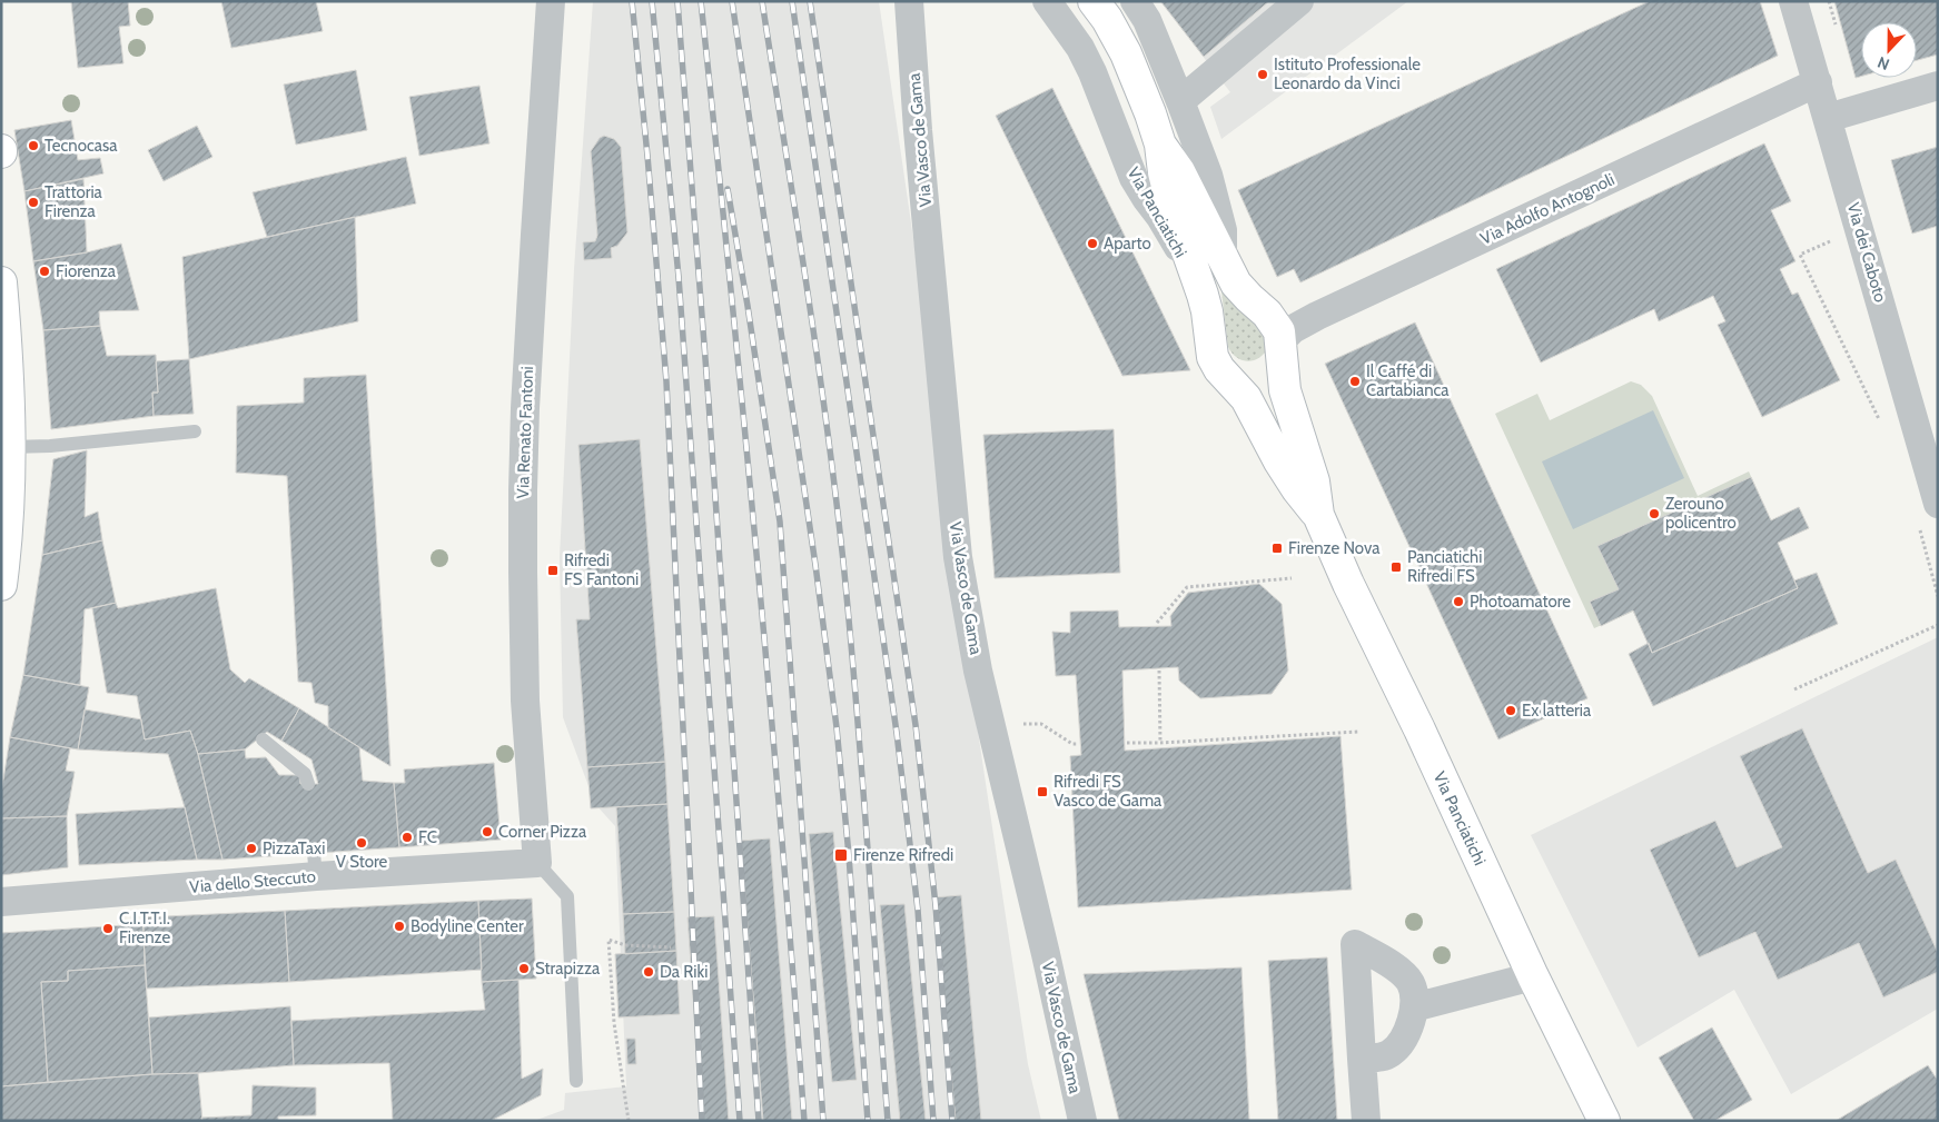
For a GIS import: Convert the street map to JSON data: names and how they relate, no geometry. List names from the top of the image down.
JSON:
{
  "streets": {
    "main road": ["Via Panciatichi"],
    "street": [
      "Via Vasco de Gama",
      "Via Adolfo Antognoli",
      "Via dei Caboto",
      "Via Renato Fantoni",
      "Via dello Steccuto"
    ]
  },
  "crossings": [
    ["Via Adolfo Antognoli", "Via Panciatichi"],
    ["Via Adolfo Antognoli", "Via dei Caboto"],
    ["Via Renato Fantoni", "Via dello Steccuto"]
  ],
  "places": {
    "other": [
      "Istituto Professionale Leonardo da Vinci",
      "Tecnocasa",
      "Trattoria Firenza",
      "Aparto",
      "Fiorenza",
      "Il Caffé di Cartabianca",
      "Zerouno policentro",
      "Photoamatore",
      "Ex latteria",
      "Corner Pizza",
      "FC",
      "V Store",
      "PizzaTaxi",
      "Bodyline Center",
      "C.I.T.T.I. Firenze",
      "Strapizza",
      "Da Riki"
    ],
    "transit": [
      "Firenze Nova",
      "Panciatichi Rifredi FS",
      "Rifredi FS Fantoni",
      "Rifredi FS Vasco de Gama",
      "Firenze Rifredi"
    ]
  },
  "north": "bottom"
}
